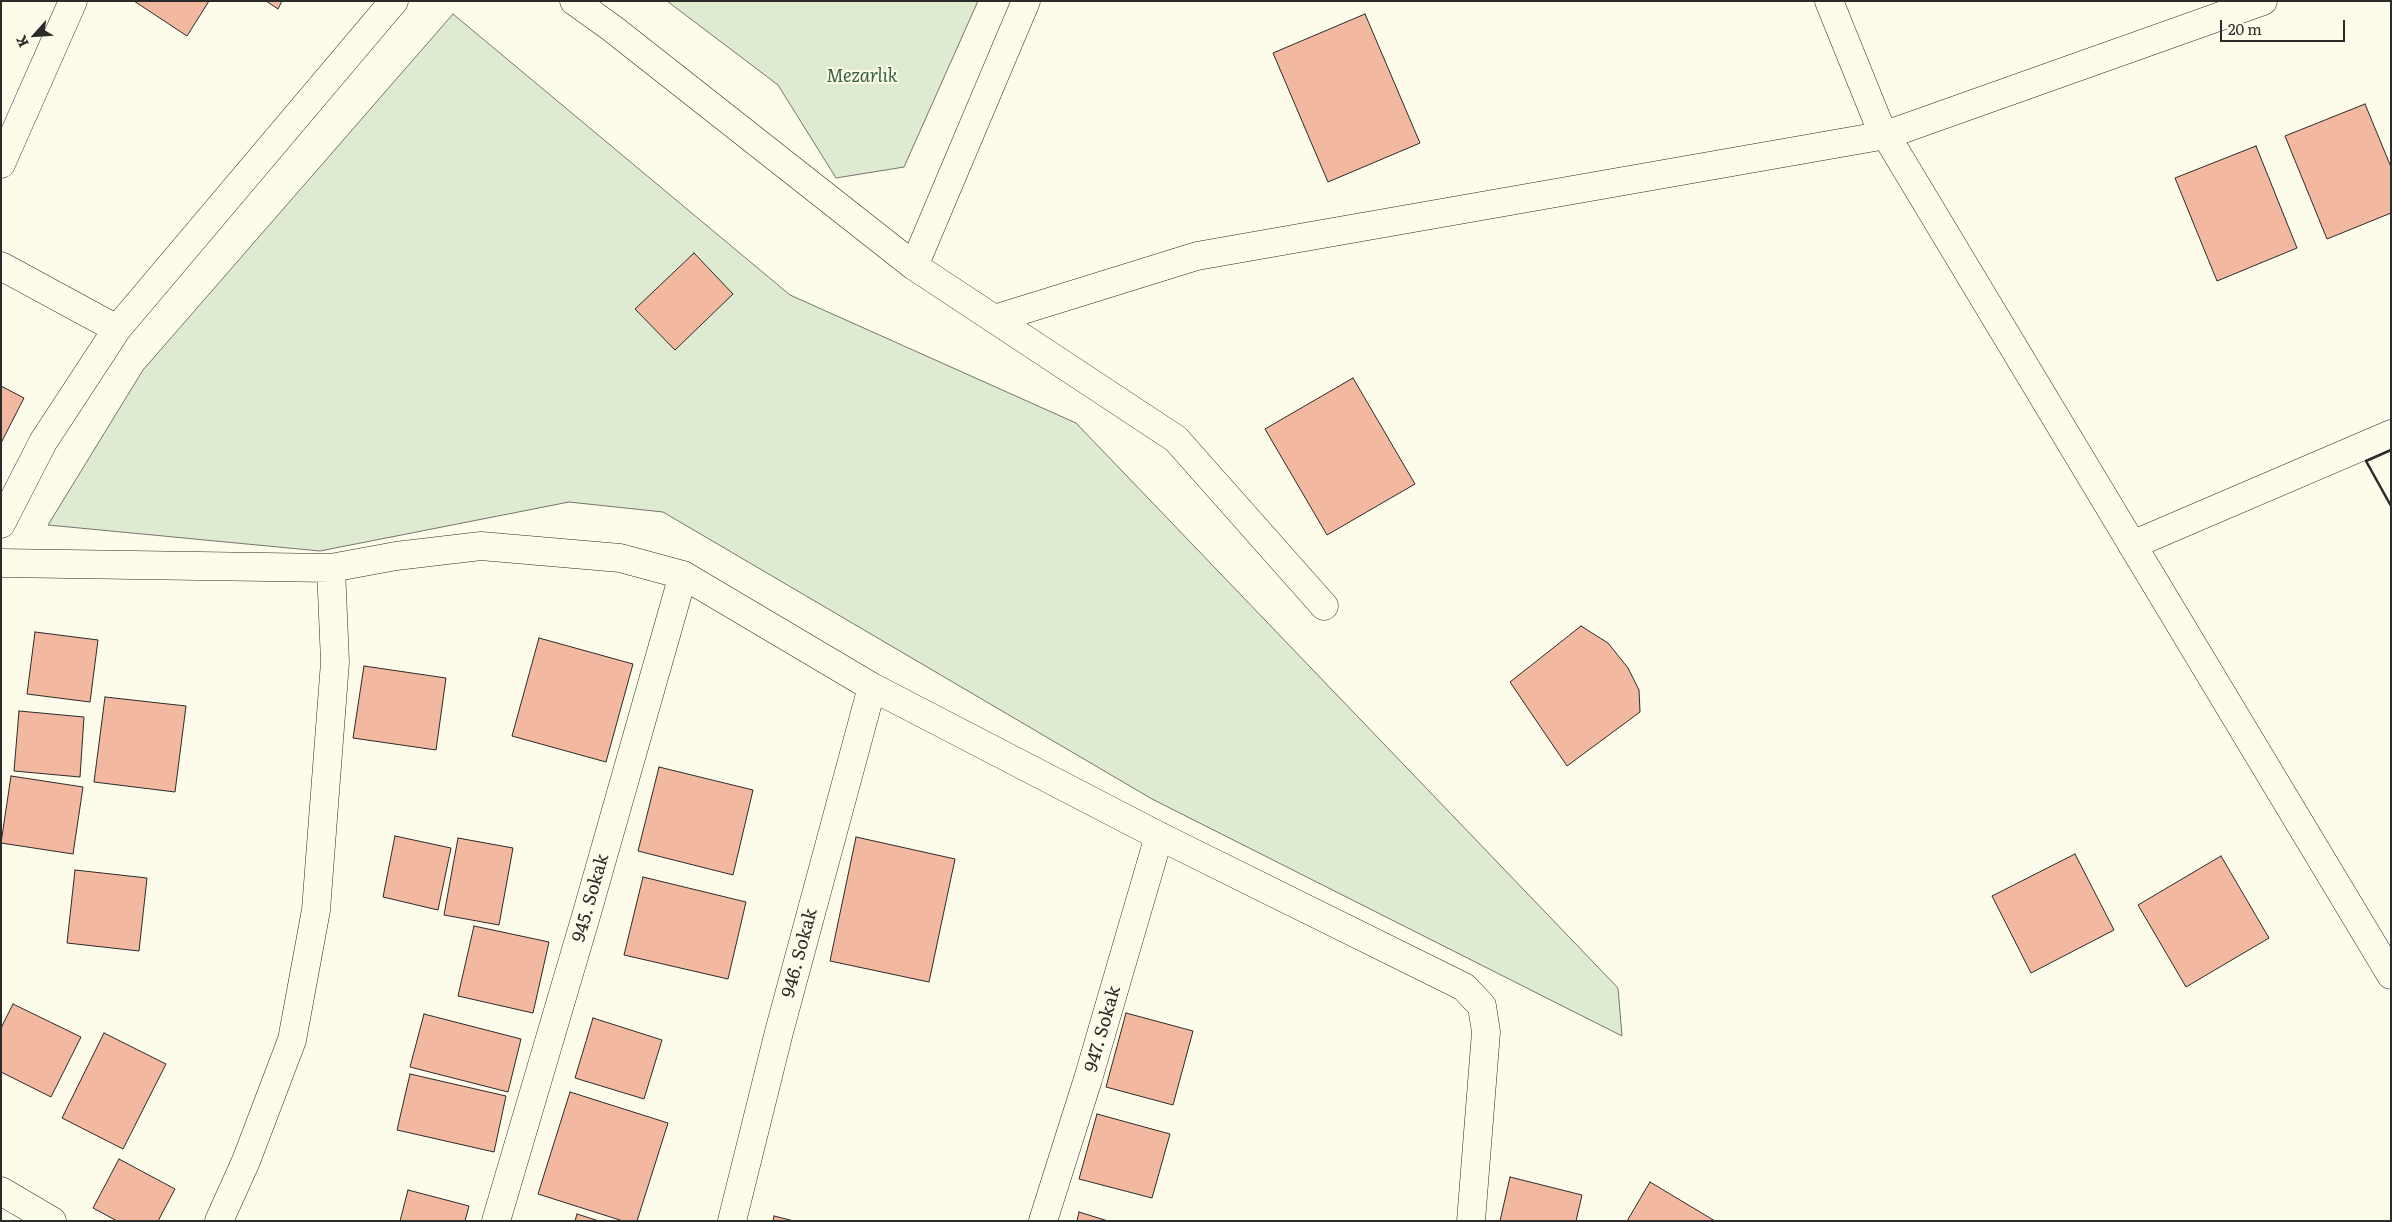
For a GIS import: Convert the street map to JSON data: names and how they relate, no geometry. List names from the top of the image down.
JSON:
{
  "streets": {
    "street": ["945. Sokak", "946. Sokak", "947. Sokak"]
  },
  "parks": ["Mezarlık"],
  "scale_bar": "20 m",
  "north": "bottom left"
}
